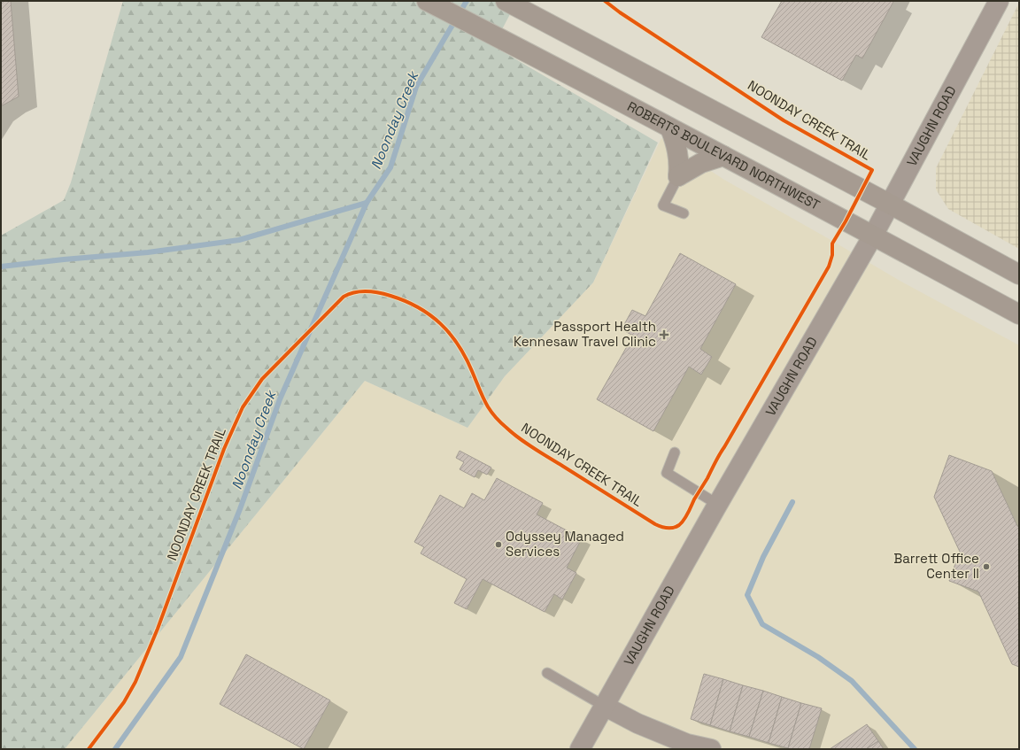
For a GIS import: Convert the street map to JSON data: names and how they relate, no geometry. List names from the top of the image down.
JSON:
{
  "streets": {
    "street": ["VAUGHN ROAD", "ROBERTS BOULEVARD NORTHWEST"],
    "cycle path": ["NOONDAY CREEK TRAIL"]
  },
  "crossings": [
    ["VAUGHN ROAD", "ROBERTS BOULEVARD NORTHWEST"]
  ],
  "water": ["Noonday Creek"],
  "places": {
    "health": ["Passport Health Kennesaw Travel Clinic"],
    "other": ["Odyssey Managed Services", "Barrett Office Center II"]
  }
}
